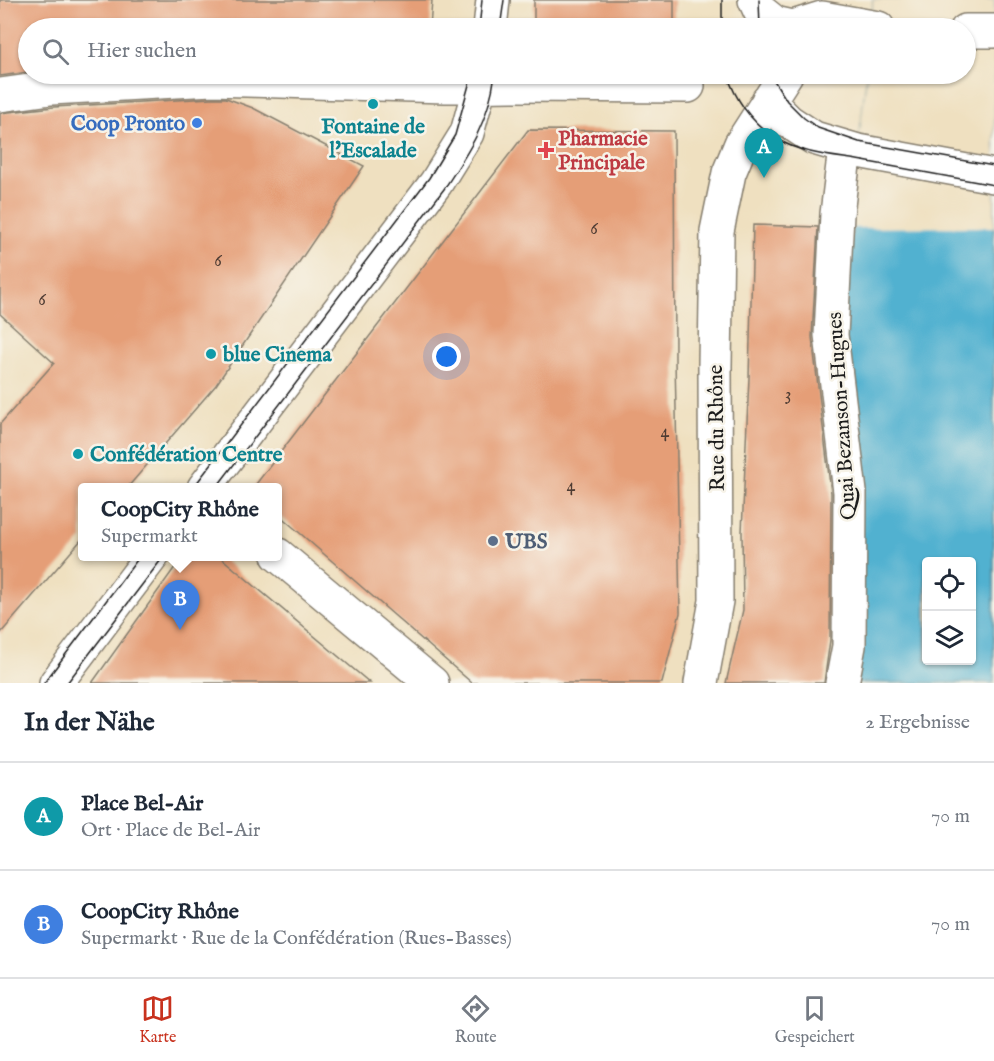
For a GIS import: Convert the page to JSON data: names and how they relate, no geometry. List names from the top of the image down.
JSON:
{
  "streets": {
    "street": ["Quai Bezanson-Hugues", "Rue du Rhône"]
  },
  "places": {
    "other": [
      "Fontaine de l'Escalade",
      "Coop Pronto",
      "blue Cinema",
      "Confédération Centre",
      "UBS"
    ],
    "health": ["Pharmacie Principale"]
  },
  "house_numbers": [
    "6",
    "6",
    "6",
    "3",
    "4",
    "4"
  ],
  "page": {
    "search": "Hier suchen",
    "pins": ["A", "B"],
    "popup": ["CoopCity Rhône", "Supermarkt"],
    "heading": ["In der Nähe", "2 Ergebnisse"],
    "list": [
      {
        "mark": "A",
        "name": "Place Bel-Air",
        "note": "Ort · Place de Bel-Air",
        "value": "70 m"
      },
      {
        "mark": "B",
        "name": "CoopCity Rhône",
        "note": "Supermarkt · Rue de la Confédération (Rues-Basses)",
        "value": "70 m"
      }
    ],
    "nav": ["Karte", "Route", "Gespeichert"]
  }
}
